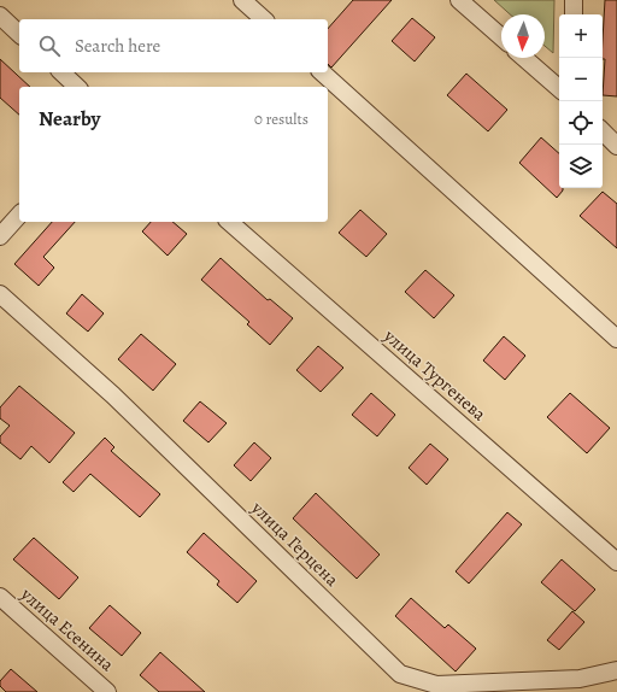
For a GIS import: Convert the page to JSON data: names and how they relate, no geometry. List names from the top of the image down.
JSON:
{
  "streets": {
    "street": ["улица Тургенева", "улица Герцена", "улица Есенина"]
  },
  "north": "bottom",
  "page": {
    "map_buttons": ["+", "−"],
    "search": "Search here",
    "heading": ["Nearby", "0 results"]
  }
}
